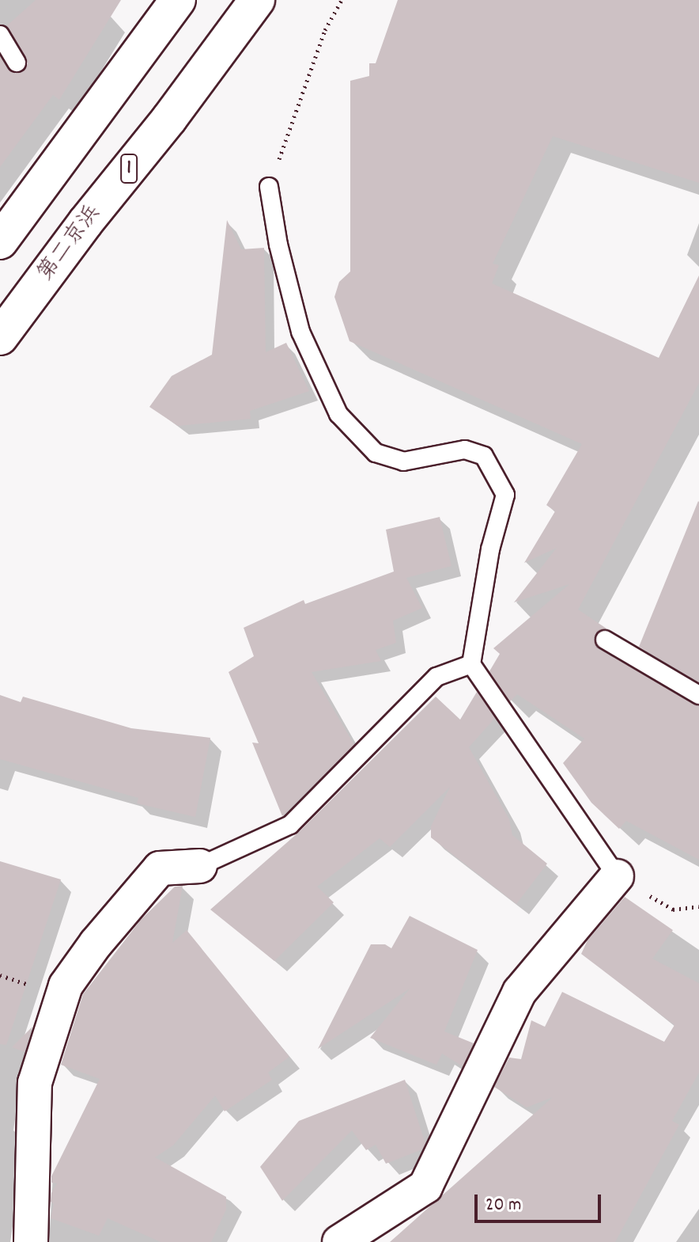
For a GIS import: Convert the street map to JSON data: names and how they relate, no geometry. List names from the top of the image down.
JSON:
{
  "streets": {
    "highway": ["1", "第二京浜"]
  },
  "scale_bar": "20 m"
}
